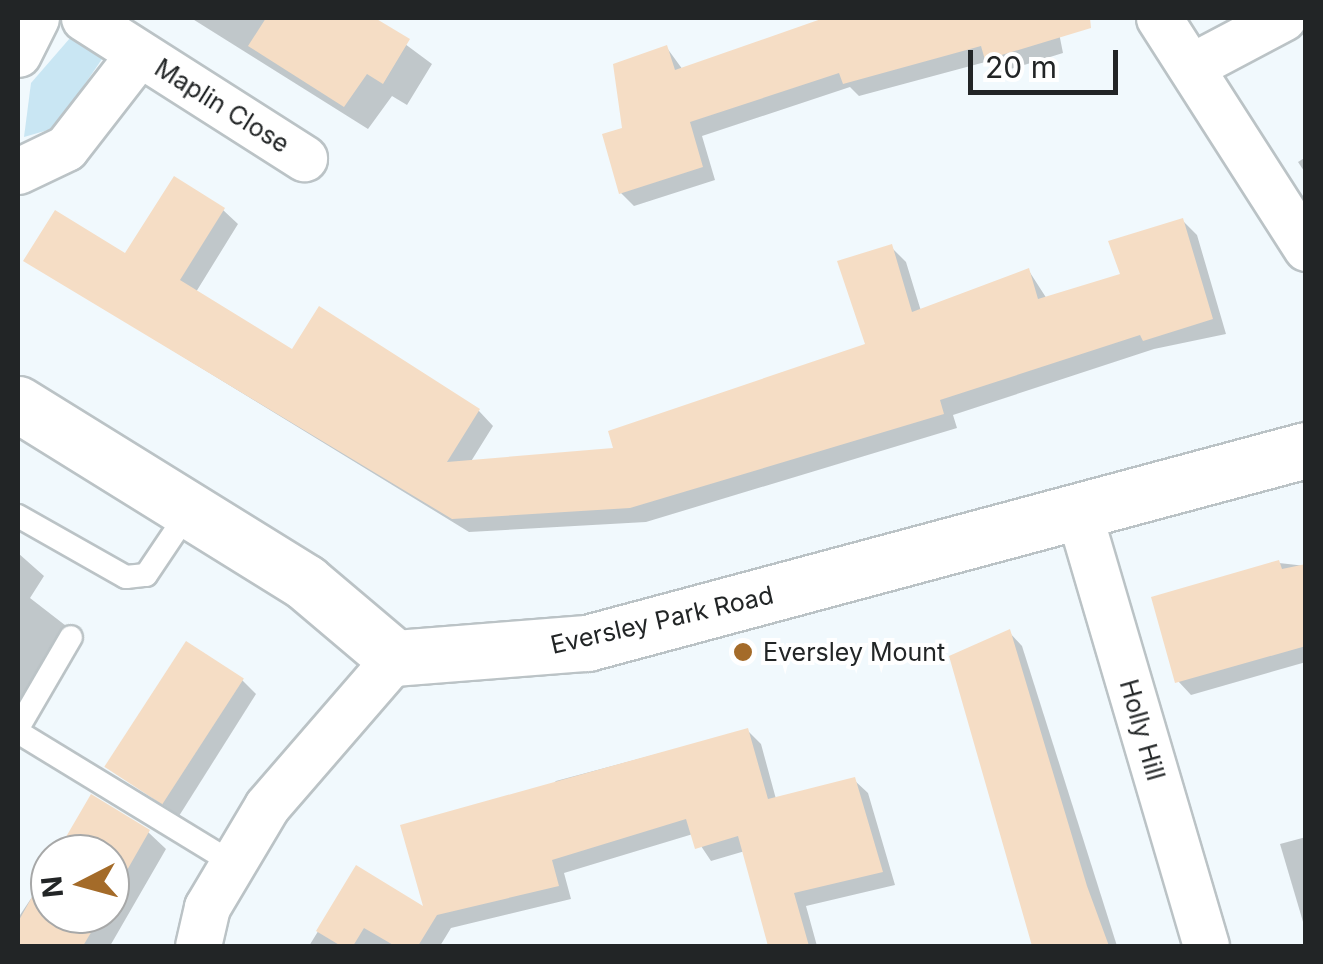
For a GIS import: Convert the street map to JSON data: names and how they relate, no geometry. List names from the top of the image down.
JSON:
{
  "streets": {
    "street": ["Maplin Close", "Eversley Park Road", "Holly Hill"]
  },
  "crossings": [
    ["Eversley Park Road", "Holly Hill"]
  ],
  "places": ["Eversley Mount"],
  "scale_bar": "20 m",
  "north": "left"
}
